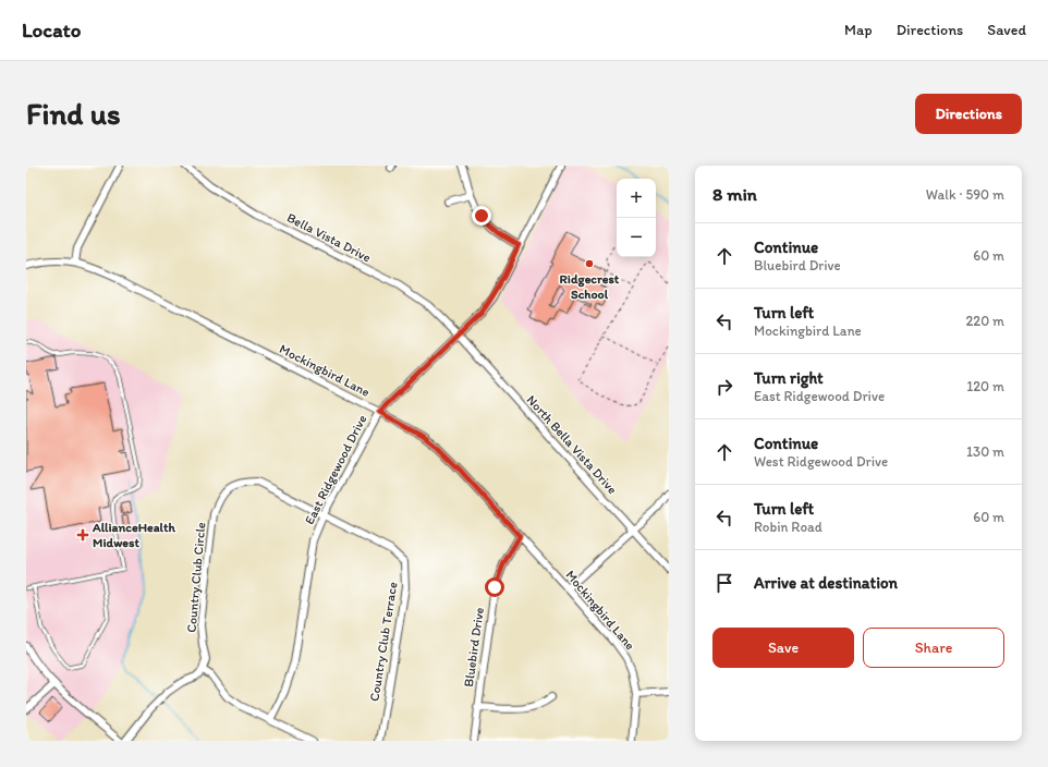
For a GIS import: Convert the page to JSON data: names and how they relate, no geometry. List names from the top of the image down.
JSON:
{
  "streets": {
    "street": [
      "Bella Vista Drive",
      "Mockingbird Lane",
      "North Bella Vista Drive",
      "East Ridgewood Drive",
      "Country Club Circle",
      "Country Club Terrace",
      "Bluebird Drive"
    ]
  },
  "crossings": [
    ["Bella Vista Drive", "North Bella Vista Drive"],
    ["Bella Vista Drive", "East Ridgewood Drive"],
    ["Mockingbird Lane", "East Ridgewood Drive"],
    ["Mockingbird Lane", "Bluebird Drive"],
    ["North Bella Vista Drive", "East Ridgewood Drive"],
    ["East Ridgewood Drive", "Country Club Circle"],
    ["East Ridgewood Drive", "Country Club Terrace"],
    ["Country Club Circle", "Country Club Terrace"]
  ],
  "places": {
    "other": ["Ridgecrest School"],
    "health": ["AllianceHealth Midwest"]
  },
  "page": {
    "header": "Locato",
    "nav": ["Map", "Directions", "Saved"],
    "buttons": [
      "Directions",
      ["Save", "Share"]
    ],
    "title": "Find us",
    "heading": ["8 min", "Walk · 590 m"],
    "map_buttons": ["+", "−"],
    "list": [
      ["Continue", "Bluebird Drive", "60 m"],
      ["Turn left", "Mockingbird Lane", "220 m"],
      ["Turn right", "East Ridgewood Drive", "120 m"],
      ["Continue", "West Ridgewood Drive", "130 m"],
      ["Turn left", "Robin Road", "60 m"],
      "Arrive at destination"
    ]
  }
}
